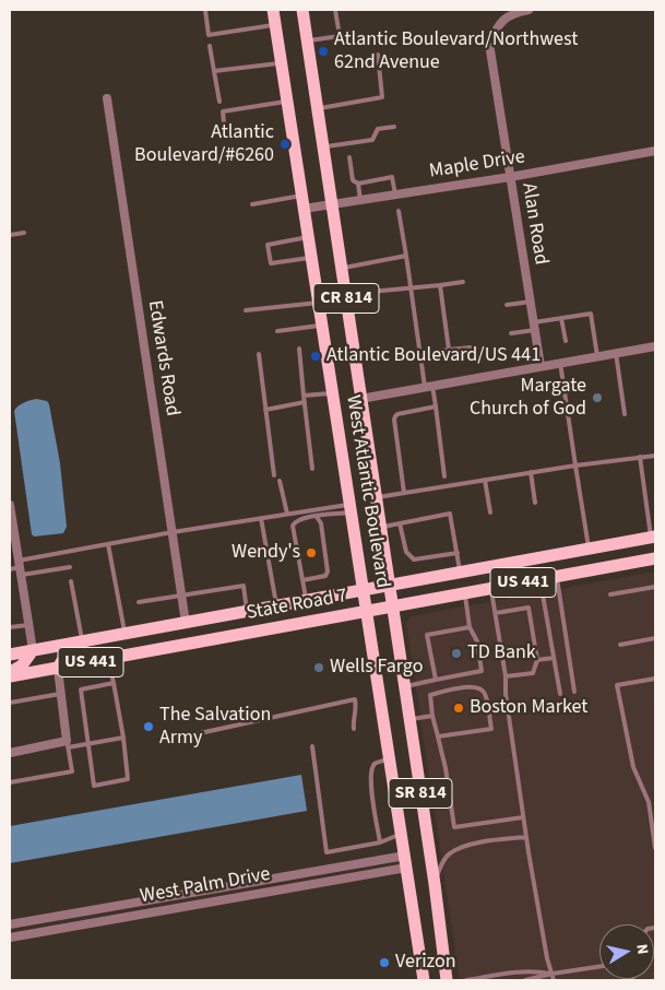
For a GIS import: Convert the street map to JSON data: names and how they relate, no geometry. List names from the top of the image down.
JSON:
{
  "streets": {
    "main road": [
      "CR 814",
      "West Atlantic Boulevard",
      "US 441",
      "State Road 7",
      "SR 814"
    ],
    "street": [
      "Maple Drive",
      "Alan Road",
      "Edwards Road",
      "West Palm Drive"
    ]
  },
  "crossings": [
    ["Maple Drive", "Alan Road"],
    ["Maple Drive", "West Atlantic Boulevard"],
    ["Edwards Road", "State Road 7"],
    ["West Atlantic Boulevard", "State Road 7"],
    ["West Atlantic Boulevard", "West Palm Drive"]
  ],
  "places": [
    "Atlantic Boulevard/Northwest 62nd Avenue",
    "Atlantic Boulevard/#6260",
    "Atlantic Boulevard/US 441",
    "Margate Church of God",
    "Wendy's",
    "TD Bank",
    "Wells Fargo",
    "Boston Market",
    "The Salvation Army",
    "Verizon"
  ],
  "north": "right"
}
